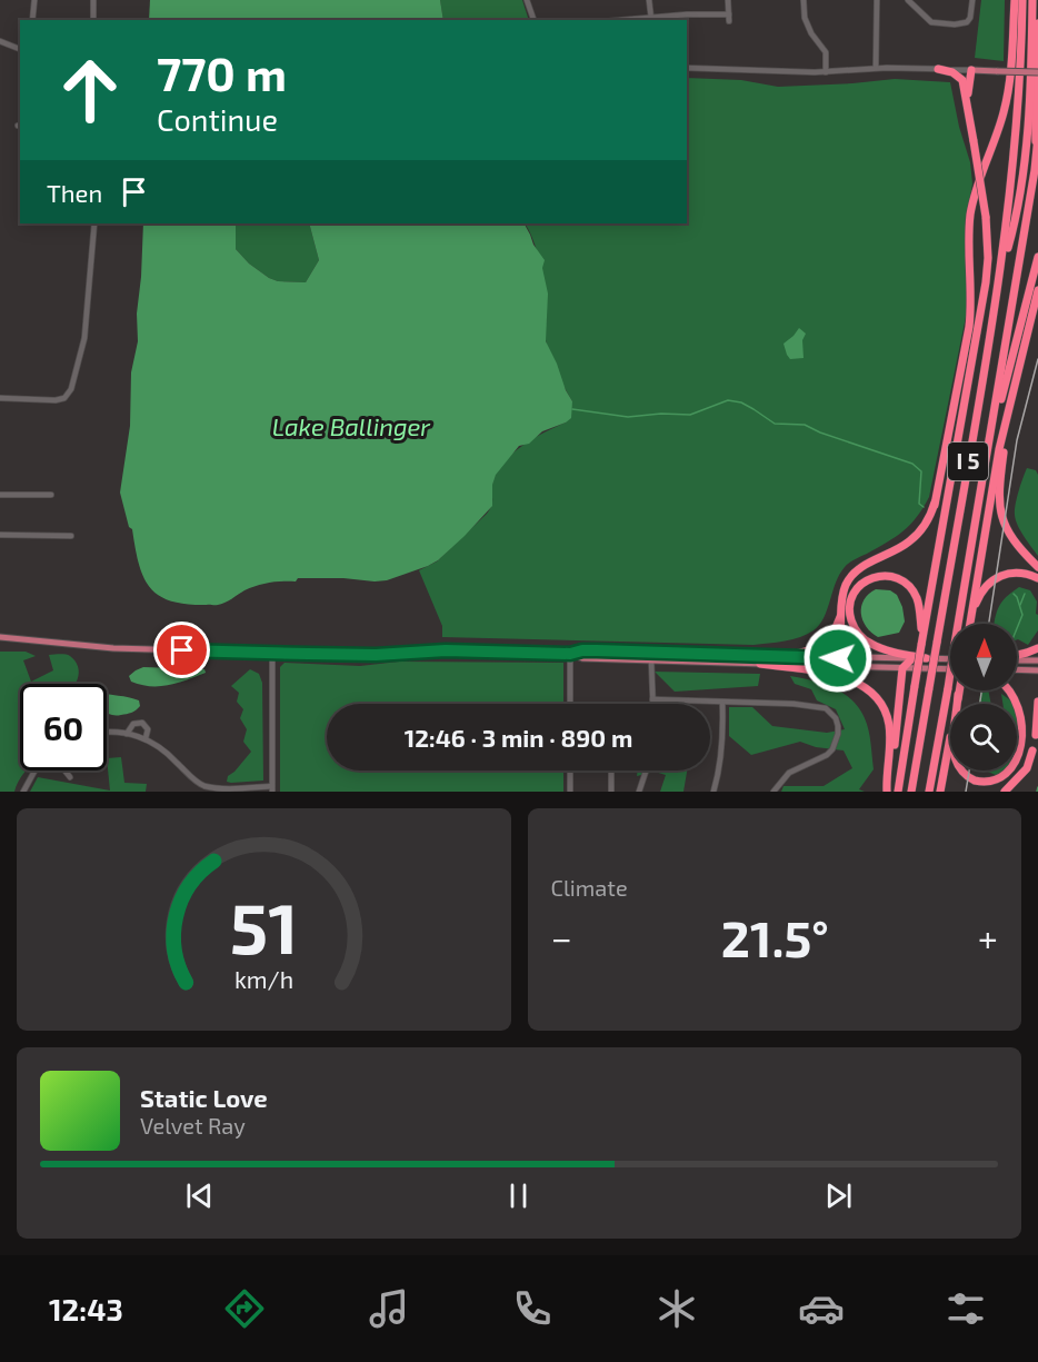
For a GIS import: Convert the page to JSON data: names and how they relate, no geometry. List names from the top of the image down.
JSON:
{
  "streets": {
    "highway": ["I 5"]
  },
  "water": ["Lake Ballinger"],
  "north": "top",
  "page": {
    "turn": ["770 m", "Continue"],
    "then": "Then",
    "limit": "60",
    "trip": "12:46 · 3 min · 890 m",
    "tile": "Climate",
    "heat": ["−", "21.5°", "+"],
    "song": ["Static Love", "Velvet Ray"],
    "tabs": "12:43",
    "gauge": ["51", "km/h"]
  }
}
